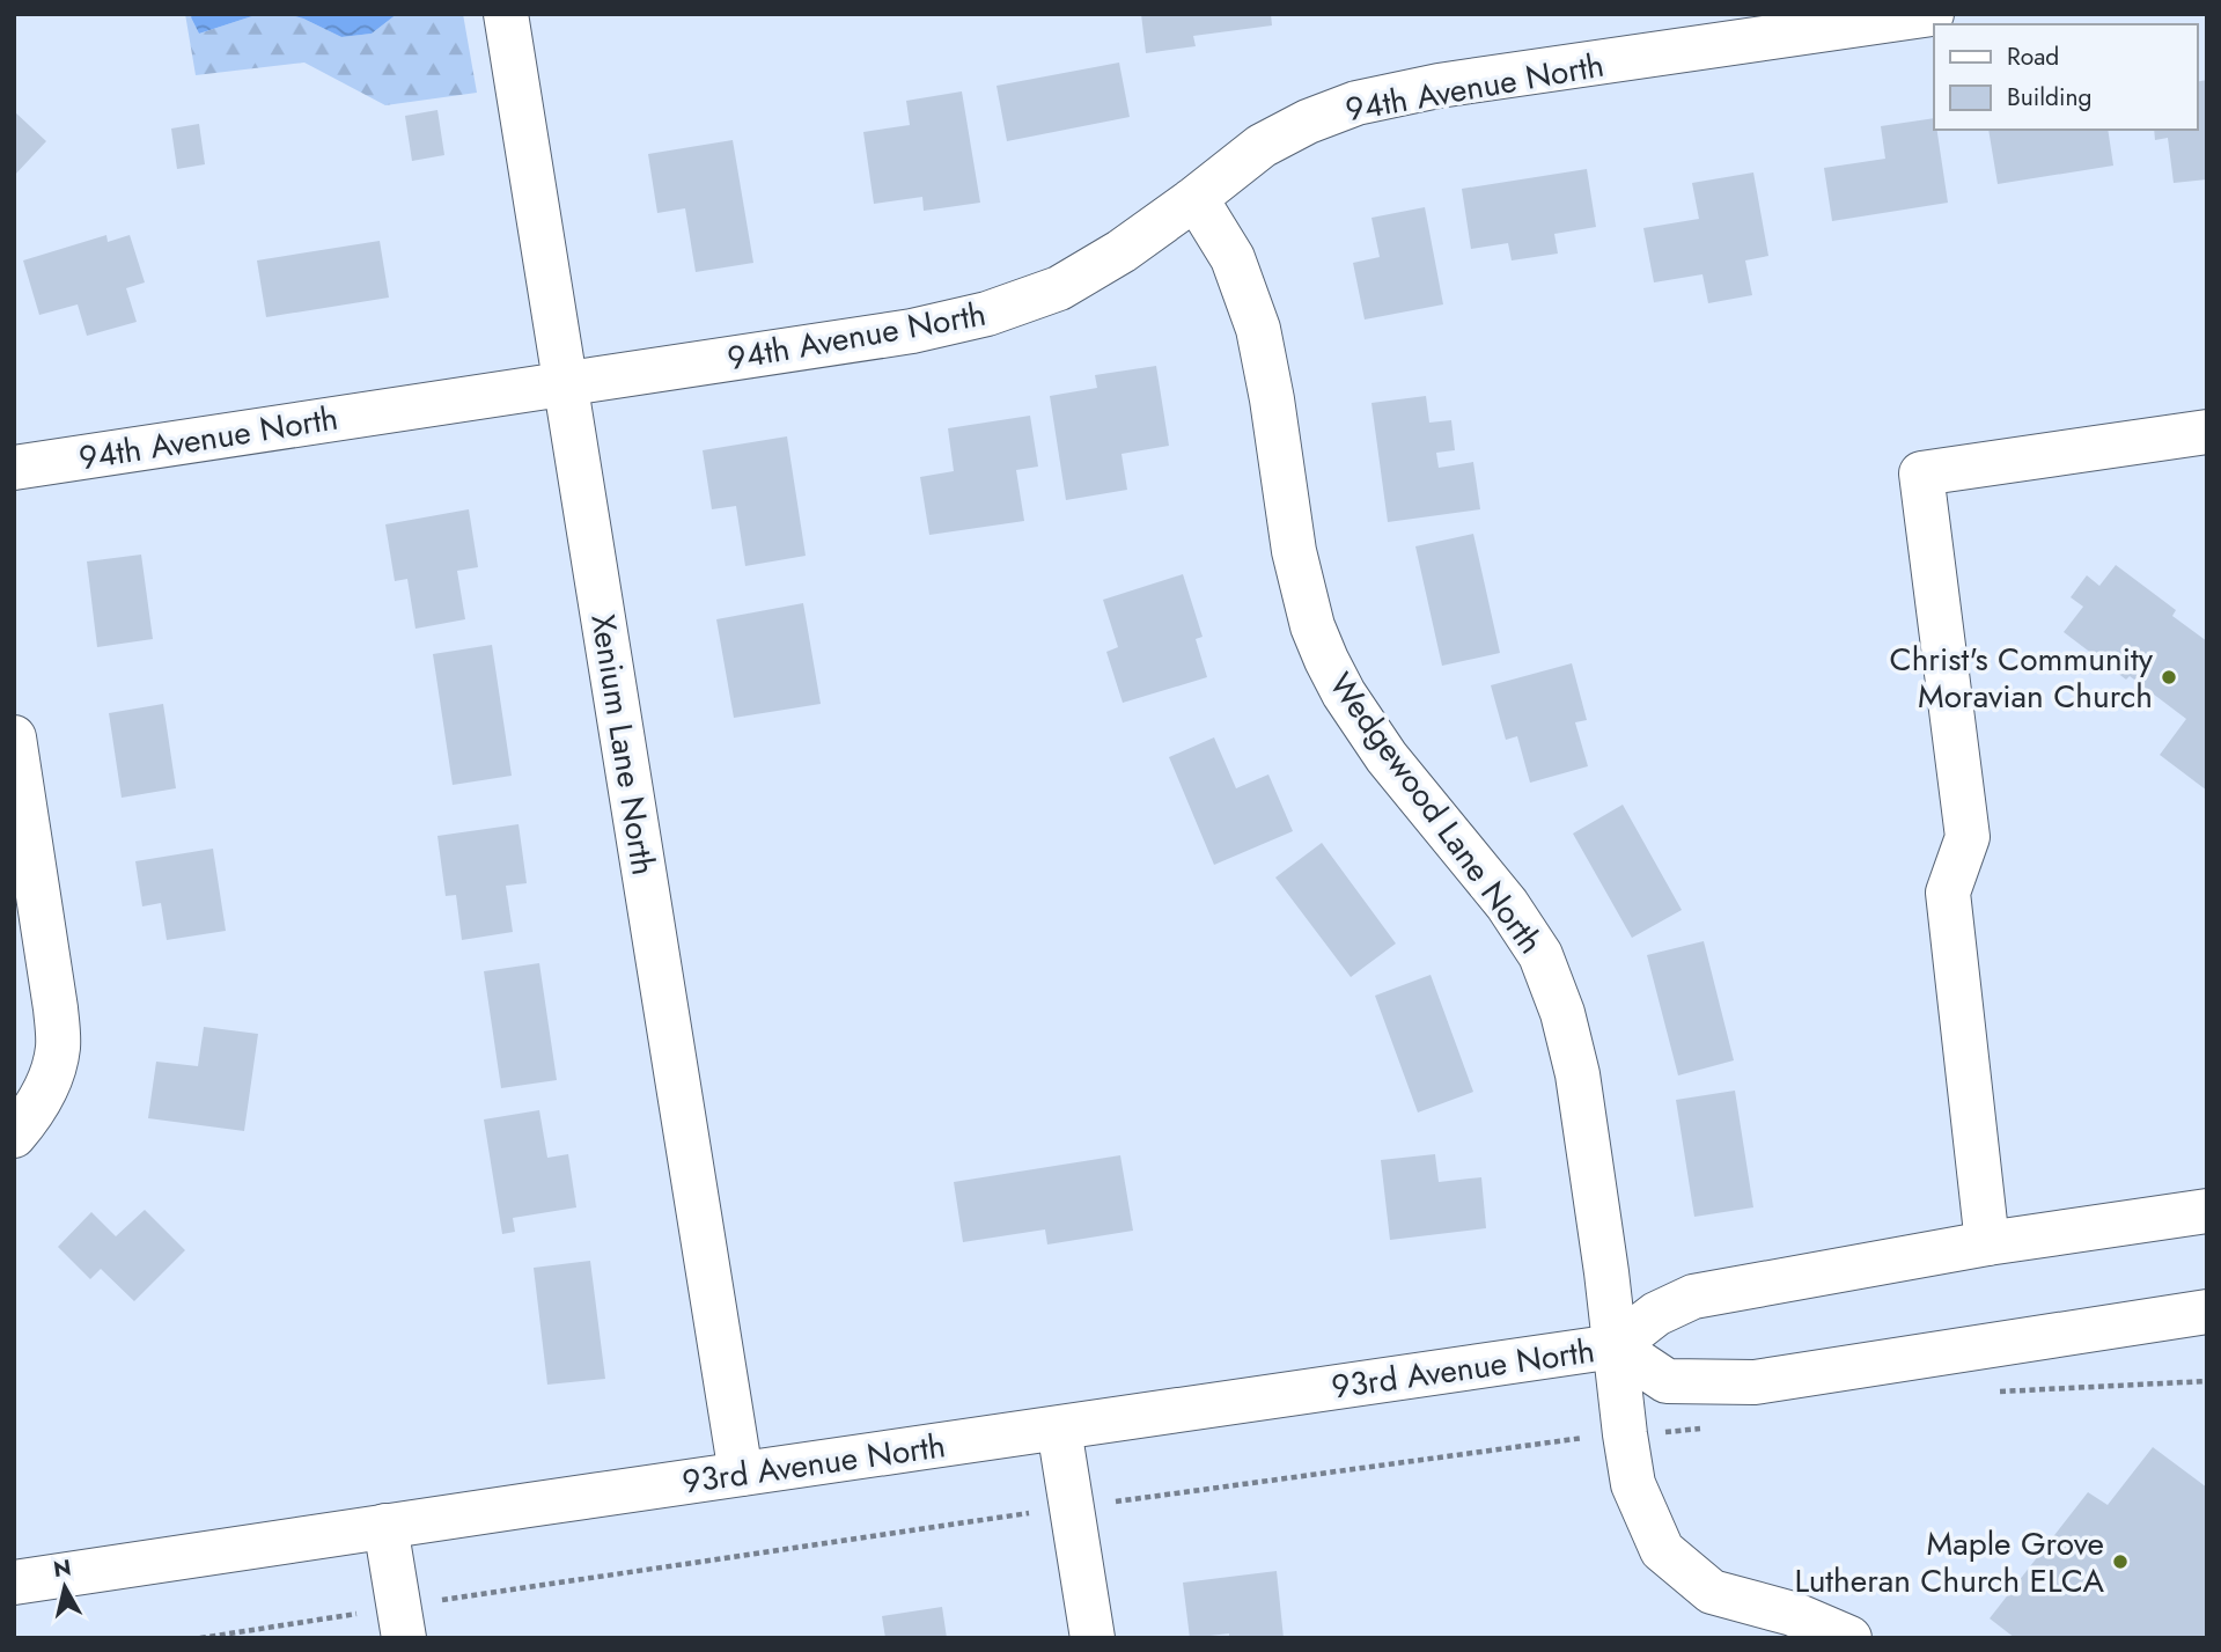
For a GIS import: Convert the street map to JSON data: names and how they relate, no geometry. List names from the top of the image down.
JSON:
{
  "streets": {
    "street": [
      "94th Avenue North",
      "Xenium Lane North",
      "Wedgewood Lane North",
      "93rd Avenue North"
    ]
  },
  "crossings": [
    ["94th Avenue North", "Xenium Lane North"],
    ["94th Avenue North", "Wedgewood Lane North"],
    ["Xenium Lane North", "93rd Avenue North"],
    ["Wedgewood Lane North", "93rd Avenue North"]
  ],
  "places": ["Christ's Community Moravian Church", "Maple Grove Lutheran Church ELCA"],
  "legend": ["Road", "Building"],
  "north": "top"
}
